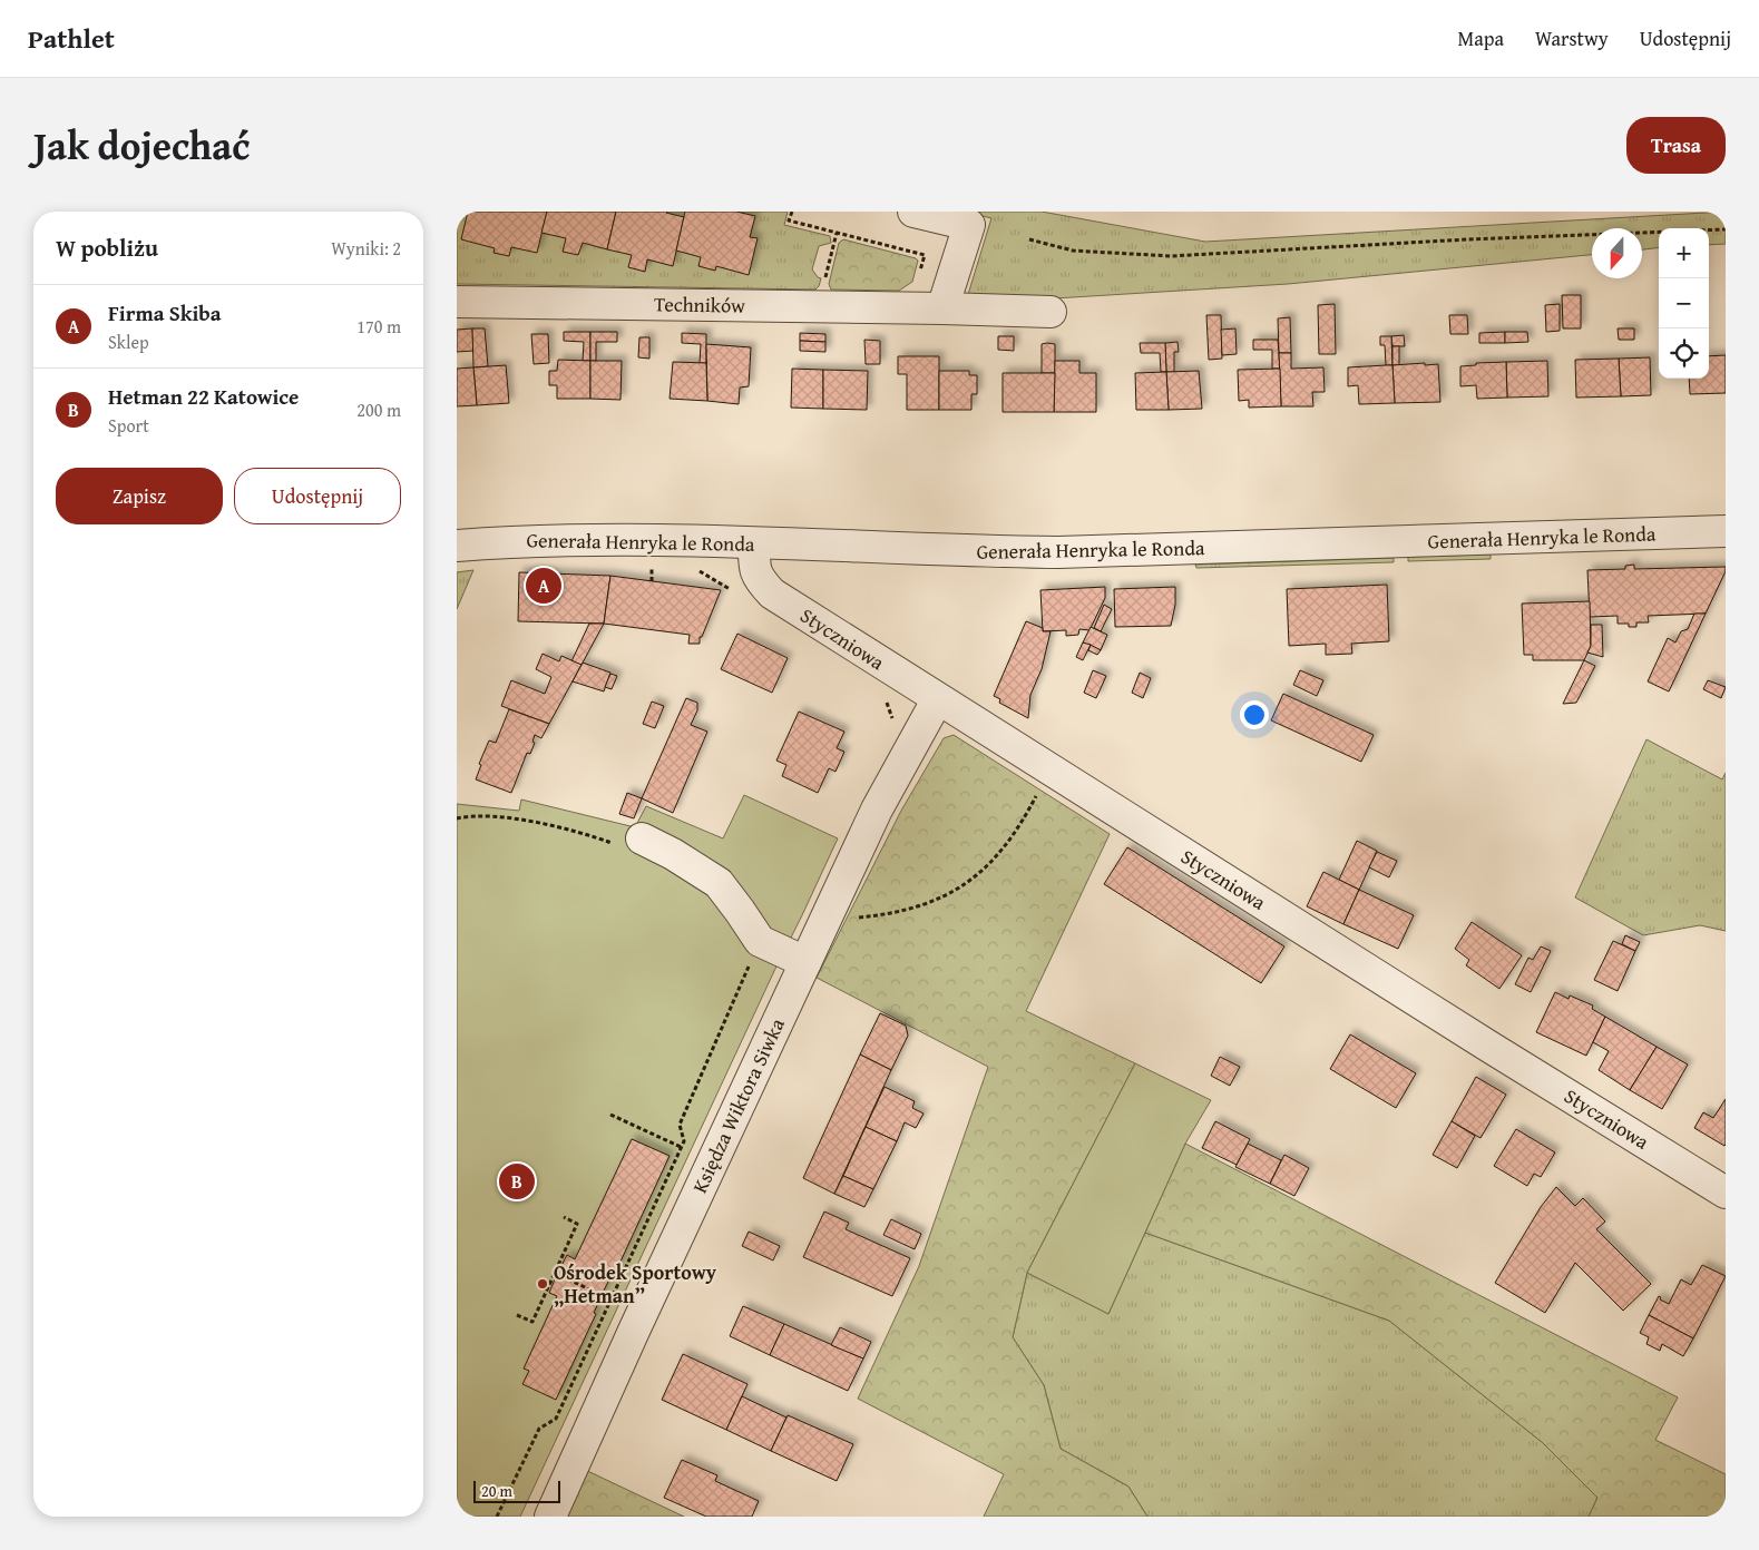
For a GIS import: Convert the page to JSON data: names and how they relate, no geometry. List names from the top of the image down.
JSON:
{
  "streets": {
    "street": [
      "Techników",
      "Generała Henryka le Ronda",
      "Styczniowa",
      "Księdza Wiktora Siwka"
    ]
  },
  "crossings": [
    ["Generała Henryka le Ronda", "Styczniowa"],
    ["Styczniowa", "Księdza Wiktora Siwka"]
  ],
  "places": ["Ośrodek Sportowy „Hetman”"],
  "scale_bar": "20 m",
  "north": "bottom",
  "page": {
    "header": "Pathlet",
    "nav": ["Mapa", "Warstwy", "Udostępnij"],
    "title": "Jak dojechać",
    "buttons": [
      "Trasa",
      ["Zapisz", "Udostępnij"]
    ],
    "heading": ["W pobliżu", "Wyniki: 2"],
    "map_buttons": ["+", "−"],
    "list": [
      {
        "mark": "A",
        "name": "Firma Skiba",
        "note": "Sklep",
        "value": "170 m"
      },
      {
        "mark": "B",
        "name": "Hetman 22 Katowice",
        "note": "Sport",
        "value": "200 m"
      }
    ],
    "pins": ["A", "B"],
    "scale": "20 m"
  }
}
